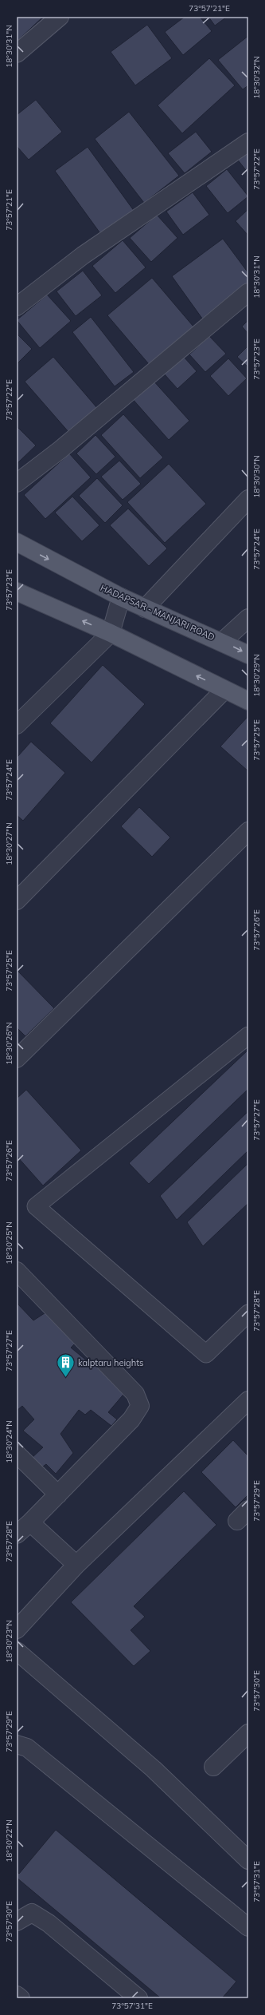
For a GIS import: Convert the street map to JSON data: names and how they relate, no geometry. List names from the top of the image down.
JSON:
{
  "streets": {
    "main road": ["HADAPSAR - MANJARI ROAD"]
  },
  "places": {
    "building": ["kalptaru heights"]
  },
  "coordinates": [
    "73°57'21\"E",
    "18°30'31\"N",
    "18°30'32\"N",
    "73°57'22\"E",
    "73°57'23\"E",
    "18°30'30\"N",
    "73°57'24\"E",
    "18°30'29\"N",
    "73°57'25\"E",
    "18°30'27\"N",
    "73°57'26\"E",
    "18°30'26\"N",
    "73°57'27\"E",
    "18°30'25\"N",
    "73°57'28\"E",
    "18°30'24\"N",
    "73°57'29\"E",
    "18°30'23\"N",
    "73°57'30\"E",
    "18°30'22\"N",
    "73°57'31\"E"
  ]
}
